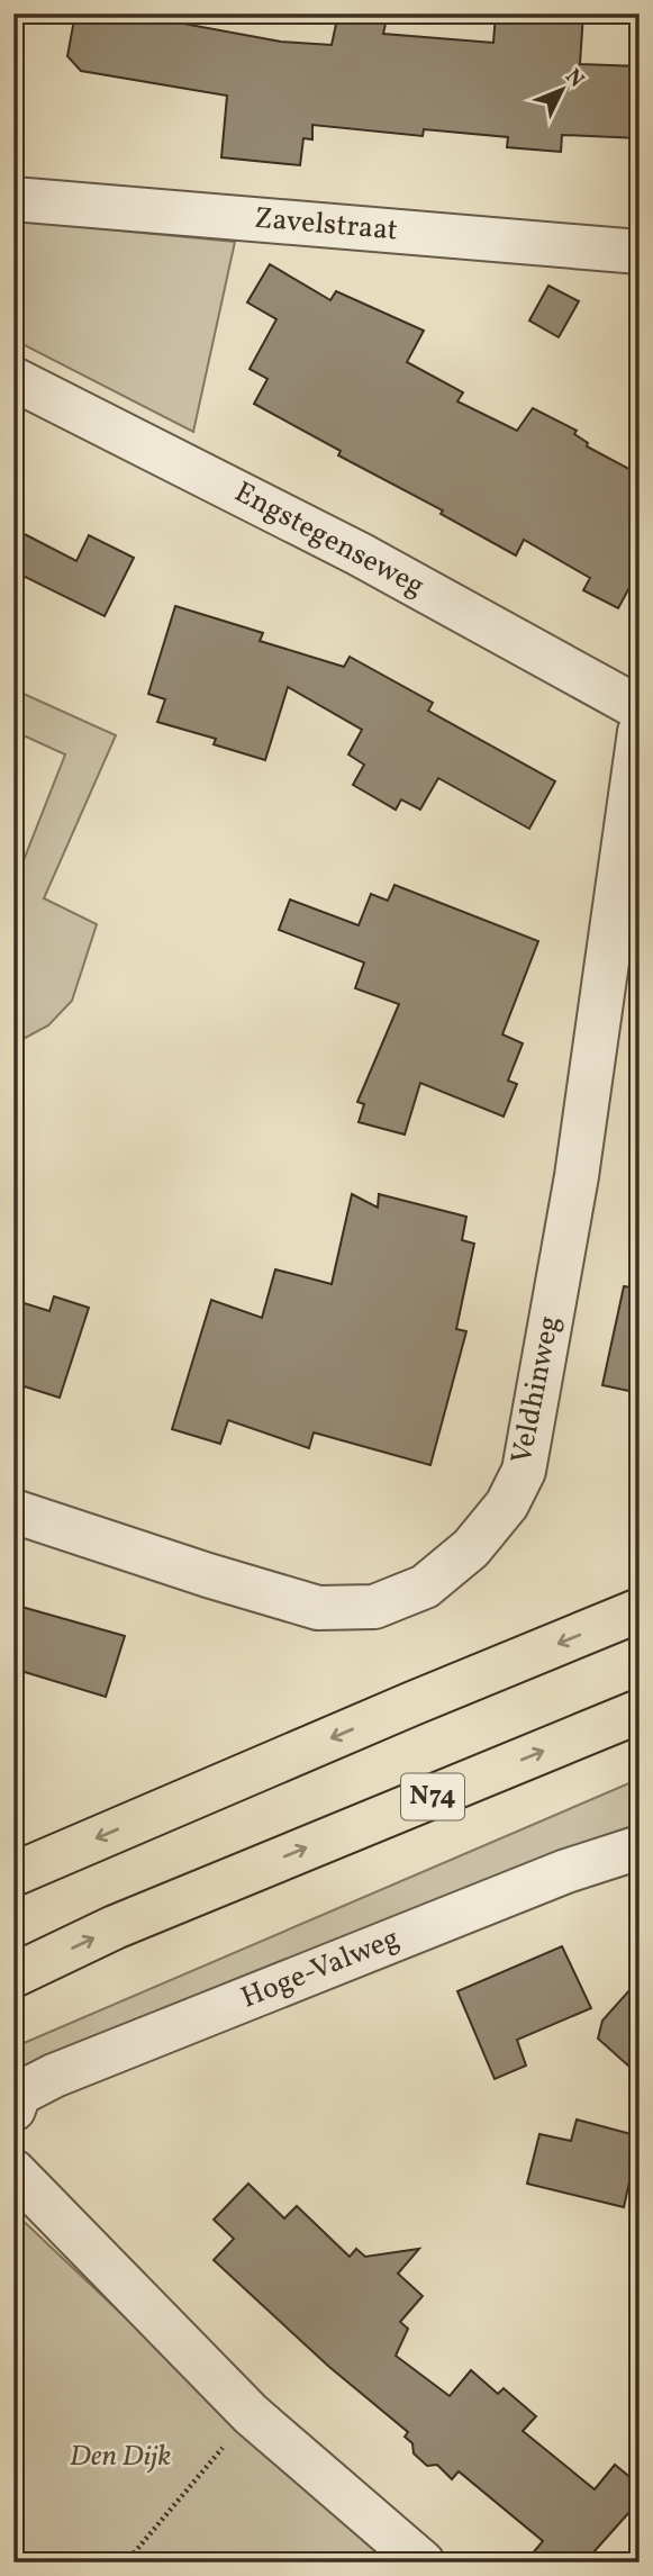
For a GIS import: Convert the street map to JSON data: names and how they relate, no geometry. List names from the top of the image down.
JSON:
{
  "streets": {
    "highway": ["N74"],
    "street": [
      "Zavelstraat",
      "Engstegenseweg",
      "Veldhinweg",
      "Hoge-Valweg"
    ]
  },
  "parks": ["Den Dijk"],
  "north": "top right"
}
